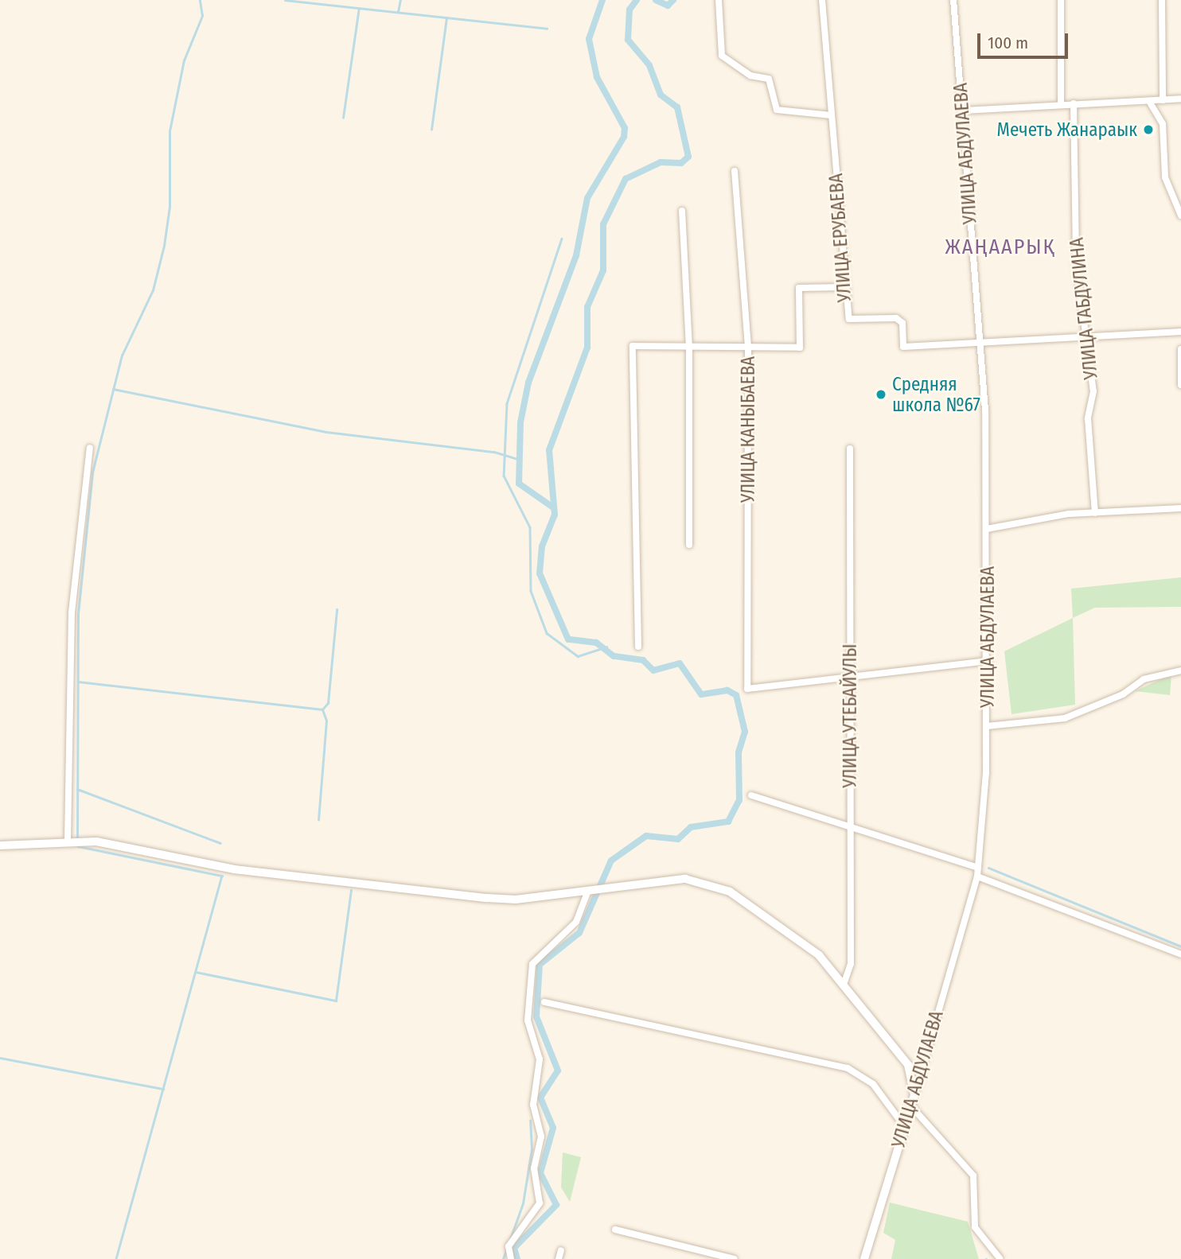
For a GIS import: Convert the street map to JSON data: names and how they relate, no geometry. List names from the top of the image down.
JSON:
{
  "streets": {
    "main road": ["УЛИЦА АБДУЛАЕВА"],
    "street": [
      "УЛИЦА ЕРУБАЕВА",
      "УЛИЦА ГАБДУЛИНА",
      "УЛИЦА КАНЫБАЕВА",
      "УЛИЦА УТЕБАЙУЛЫ"
    ]
  },
  "crossings": [
    ["УЛИЦА АБДУЛАЕВА", "УЛИЦА ЕРУБАЕВА"],
    ["УЛИЦА ЕРУБАЕВА", "УЛИЦА ГАБДУЛИНА"],
    ["УЛИЦА КАНЫБАЕВА", "УЛИЦА УТЕБАЙУЛЫ"]
  ],
  "districts": ["ЖАҢААРЫҚ"],
  "places": ["Мечеть Жанараык", "Средняя школа №67"],
  "scale_bar": "100 m"
}
